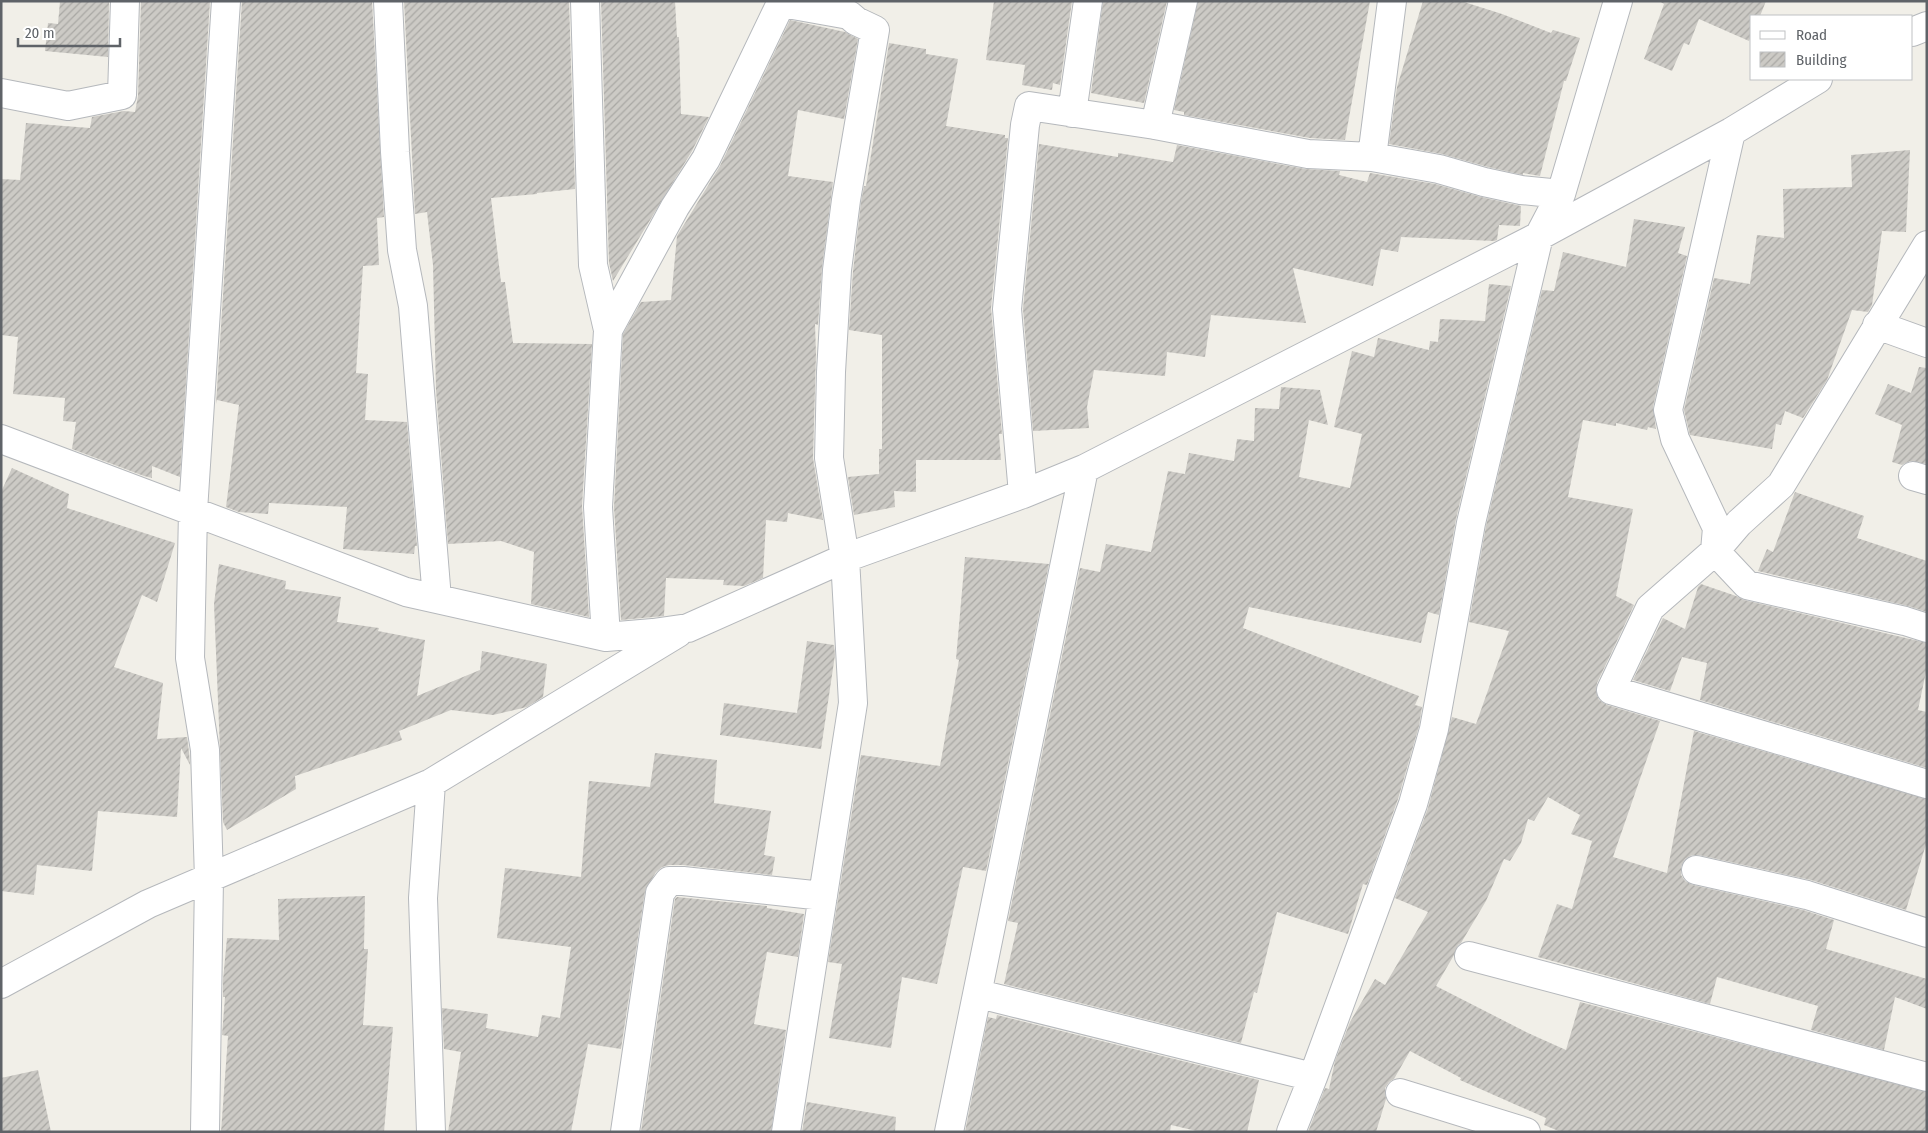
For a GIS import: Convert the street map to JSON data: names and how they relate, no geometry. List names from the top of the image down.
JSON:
{
  "legend": ["Road", "Building"],
  "scale_bar": "20 m"
}
